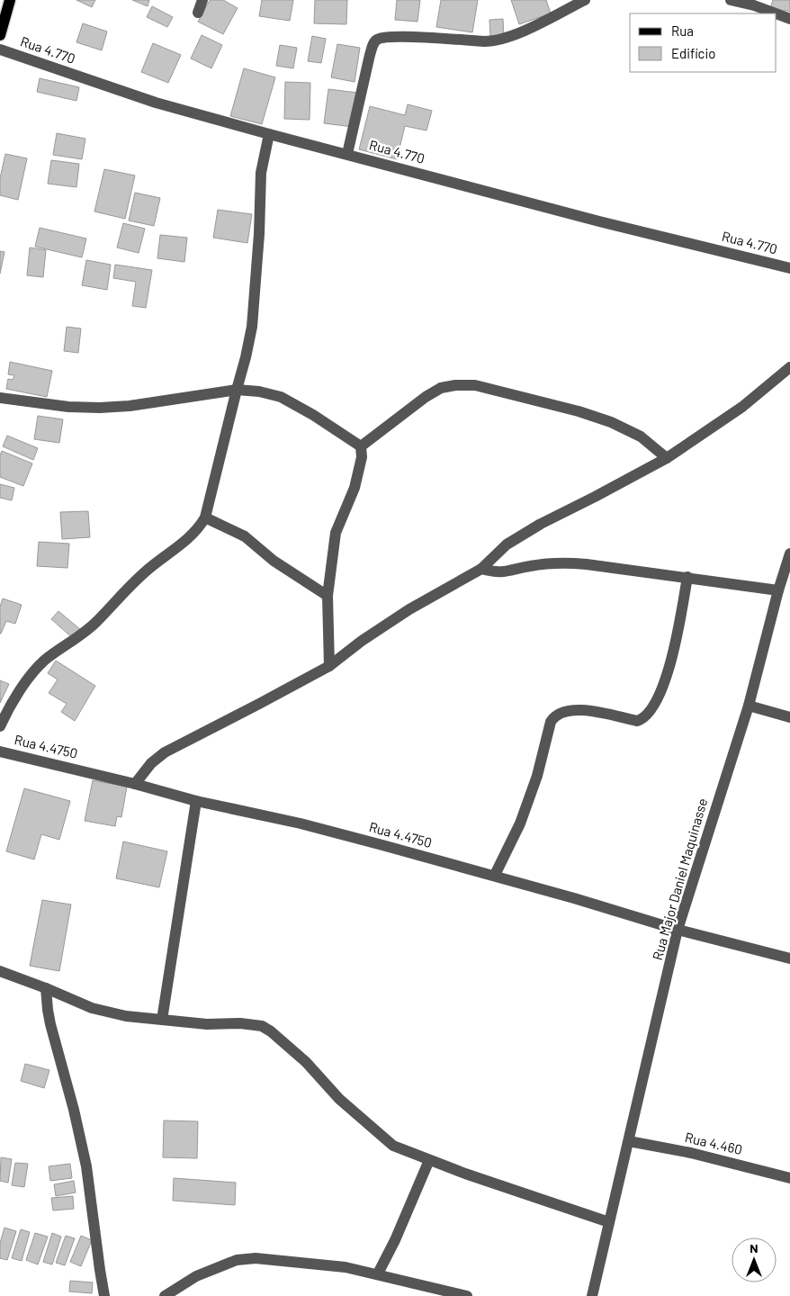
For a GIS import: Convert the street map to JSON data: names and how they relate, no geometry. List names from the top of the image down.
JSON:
{
  "streets": {
    "street": [
      "Rua 4.770",
      "Rua 4.4750",
      "Rua Major Daniel Maquinasse",
      "Rua 4.460"
    ]
  },
  "crossings": [
    ["Rua 4.4750", "Rua Major Daniel Maquinasse"],
    ["Rua Major Daniel Maquinasse", "Rua 4.460"]
  ],
  "legend": ["Rua", "Edifício"],
  "north": "top"
}
